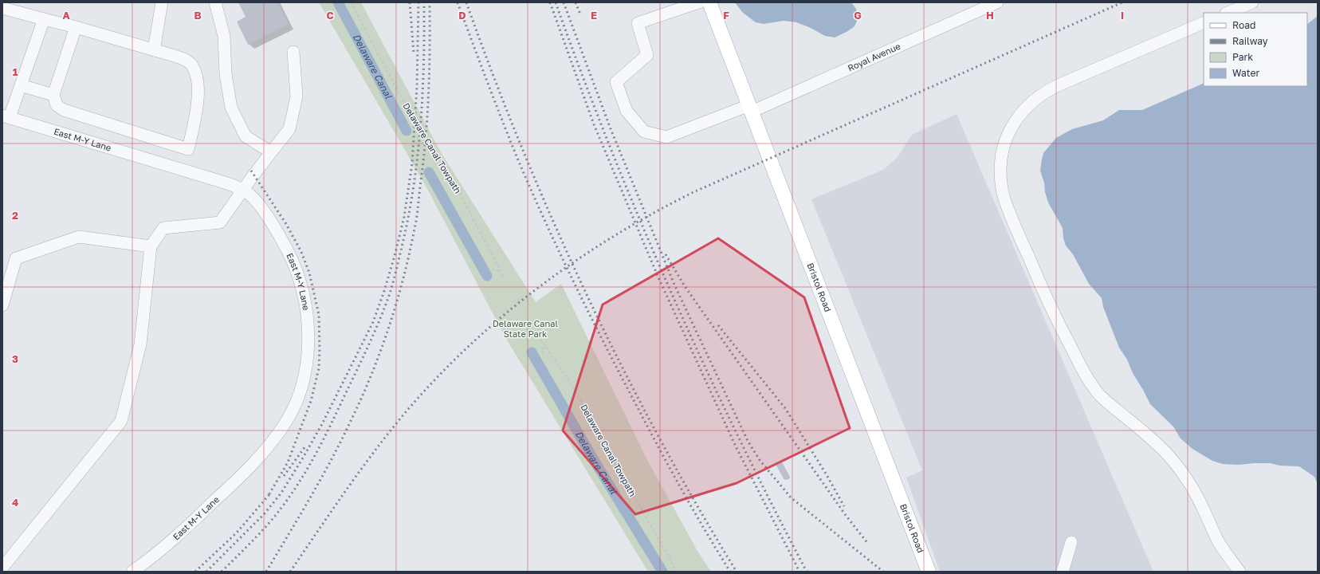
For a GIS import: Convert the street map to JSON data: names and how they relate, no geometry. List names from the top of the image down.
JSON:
{
  "streets": {
    "main road": ["Bristol Road"],
    "street": ["Royal Avenue", "East M-Y Lane"],
    "path": ["Delaware Canal Towpath"]
  },
  "crossings": [
    ["Royal Avenue", "Bristol Road"]
  ],
  "water": ["Delaware Canal"],
  "parks": ["Delaware Canal State Park"],
  "legend": [
    "Road",
    "Railway",
    "Park",
    "Water"
  ],
  "grid": {
    "columns": [
      "A",
      "B",
      "C",
      "D",
      "E",
      "F",
      "G",
      "H",
      "I"
    ],
    "rows": [
      "1",
      "2",
      "3",
      "4"
    ]
  }
}
